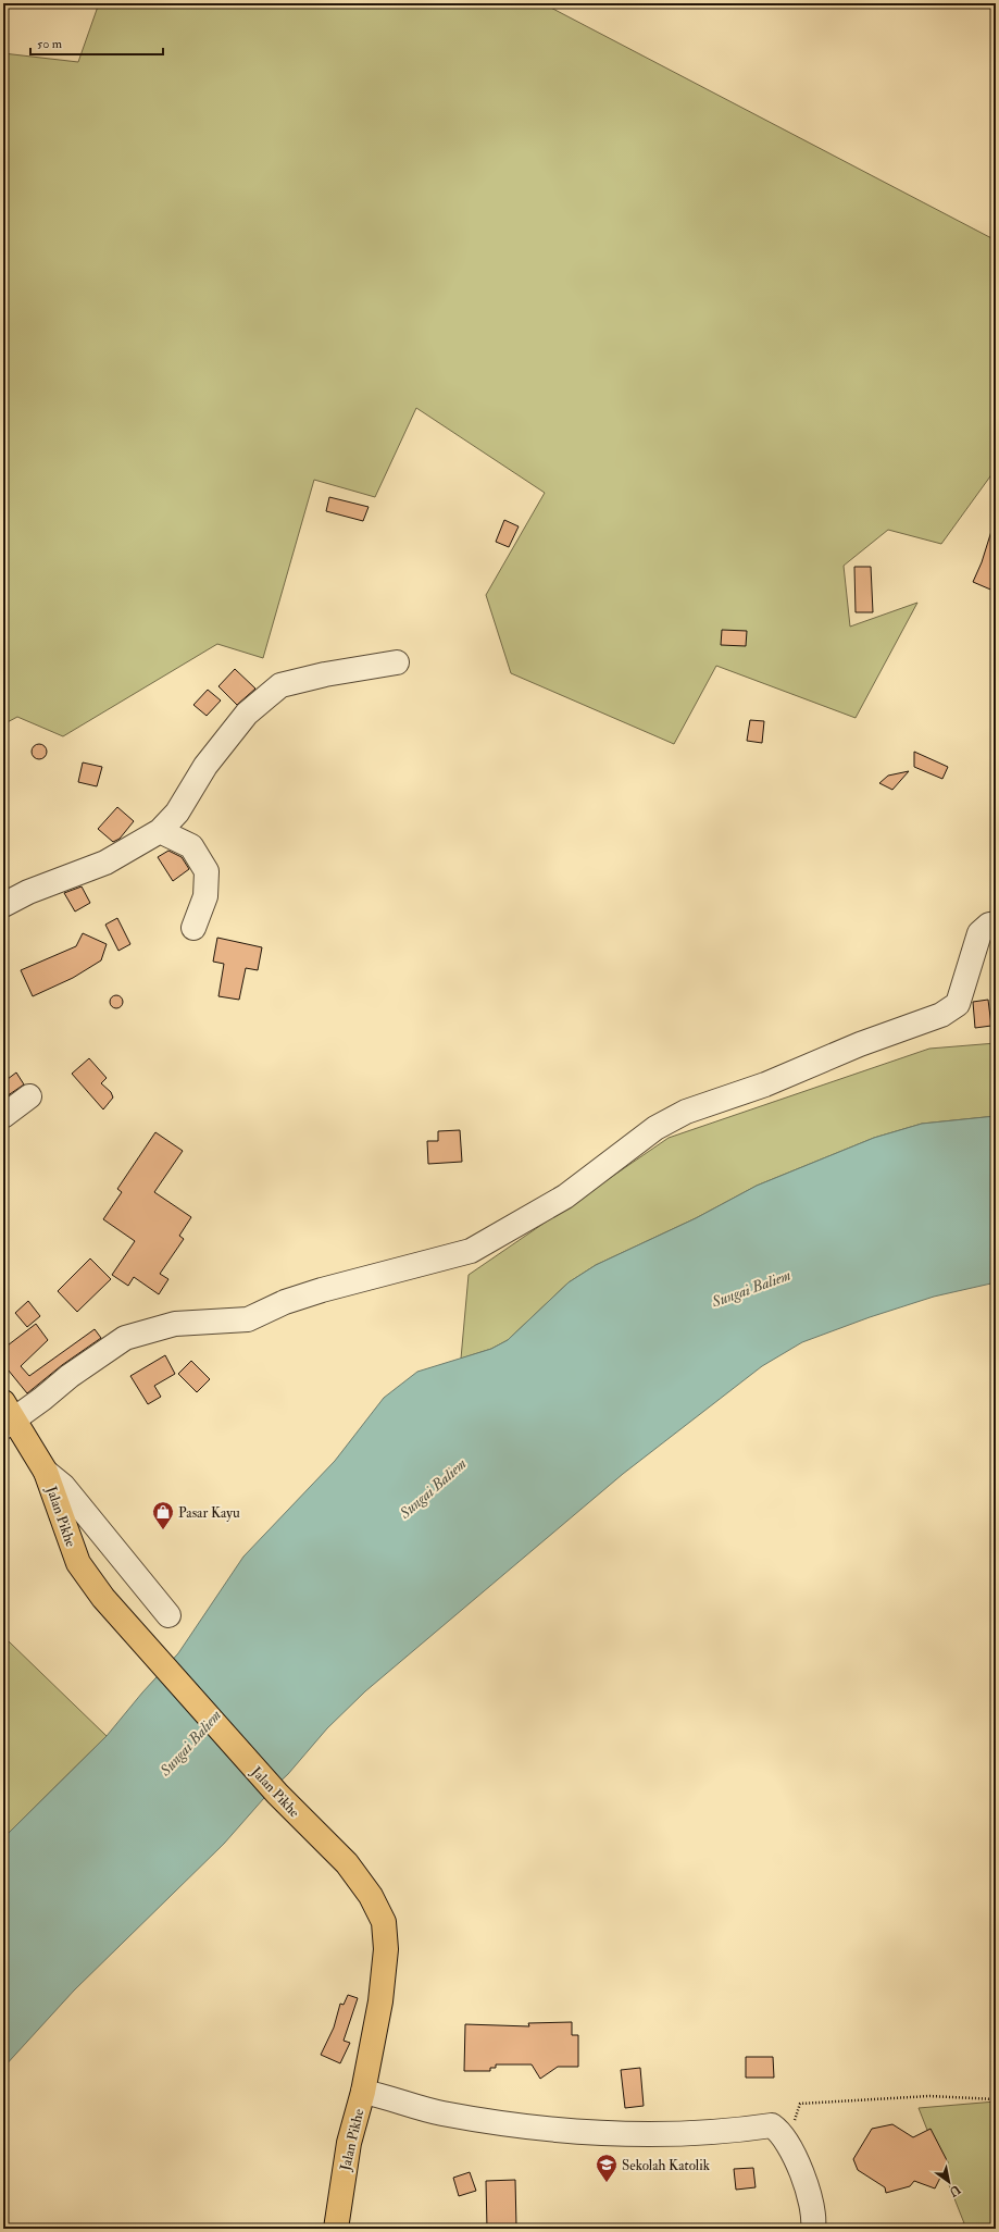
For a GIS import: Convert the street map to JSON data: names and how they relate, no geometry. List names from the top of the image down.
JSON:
{
  "streets": {
    "highway": ["Jalan Pikhe"]
  },
  "water": ["Sungai Baliem"],
  "places": {
    "shop": ["Pasar Kayu"],
    "school or university": ["Sekolah Katolik"]
  },
  "scale_bar": "50 m",
  "north": "bottom right"
}
